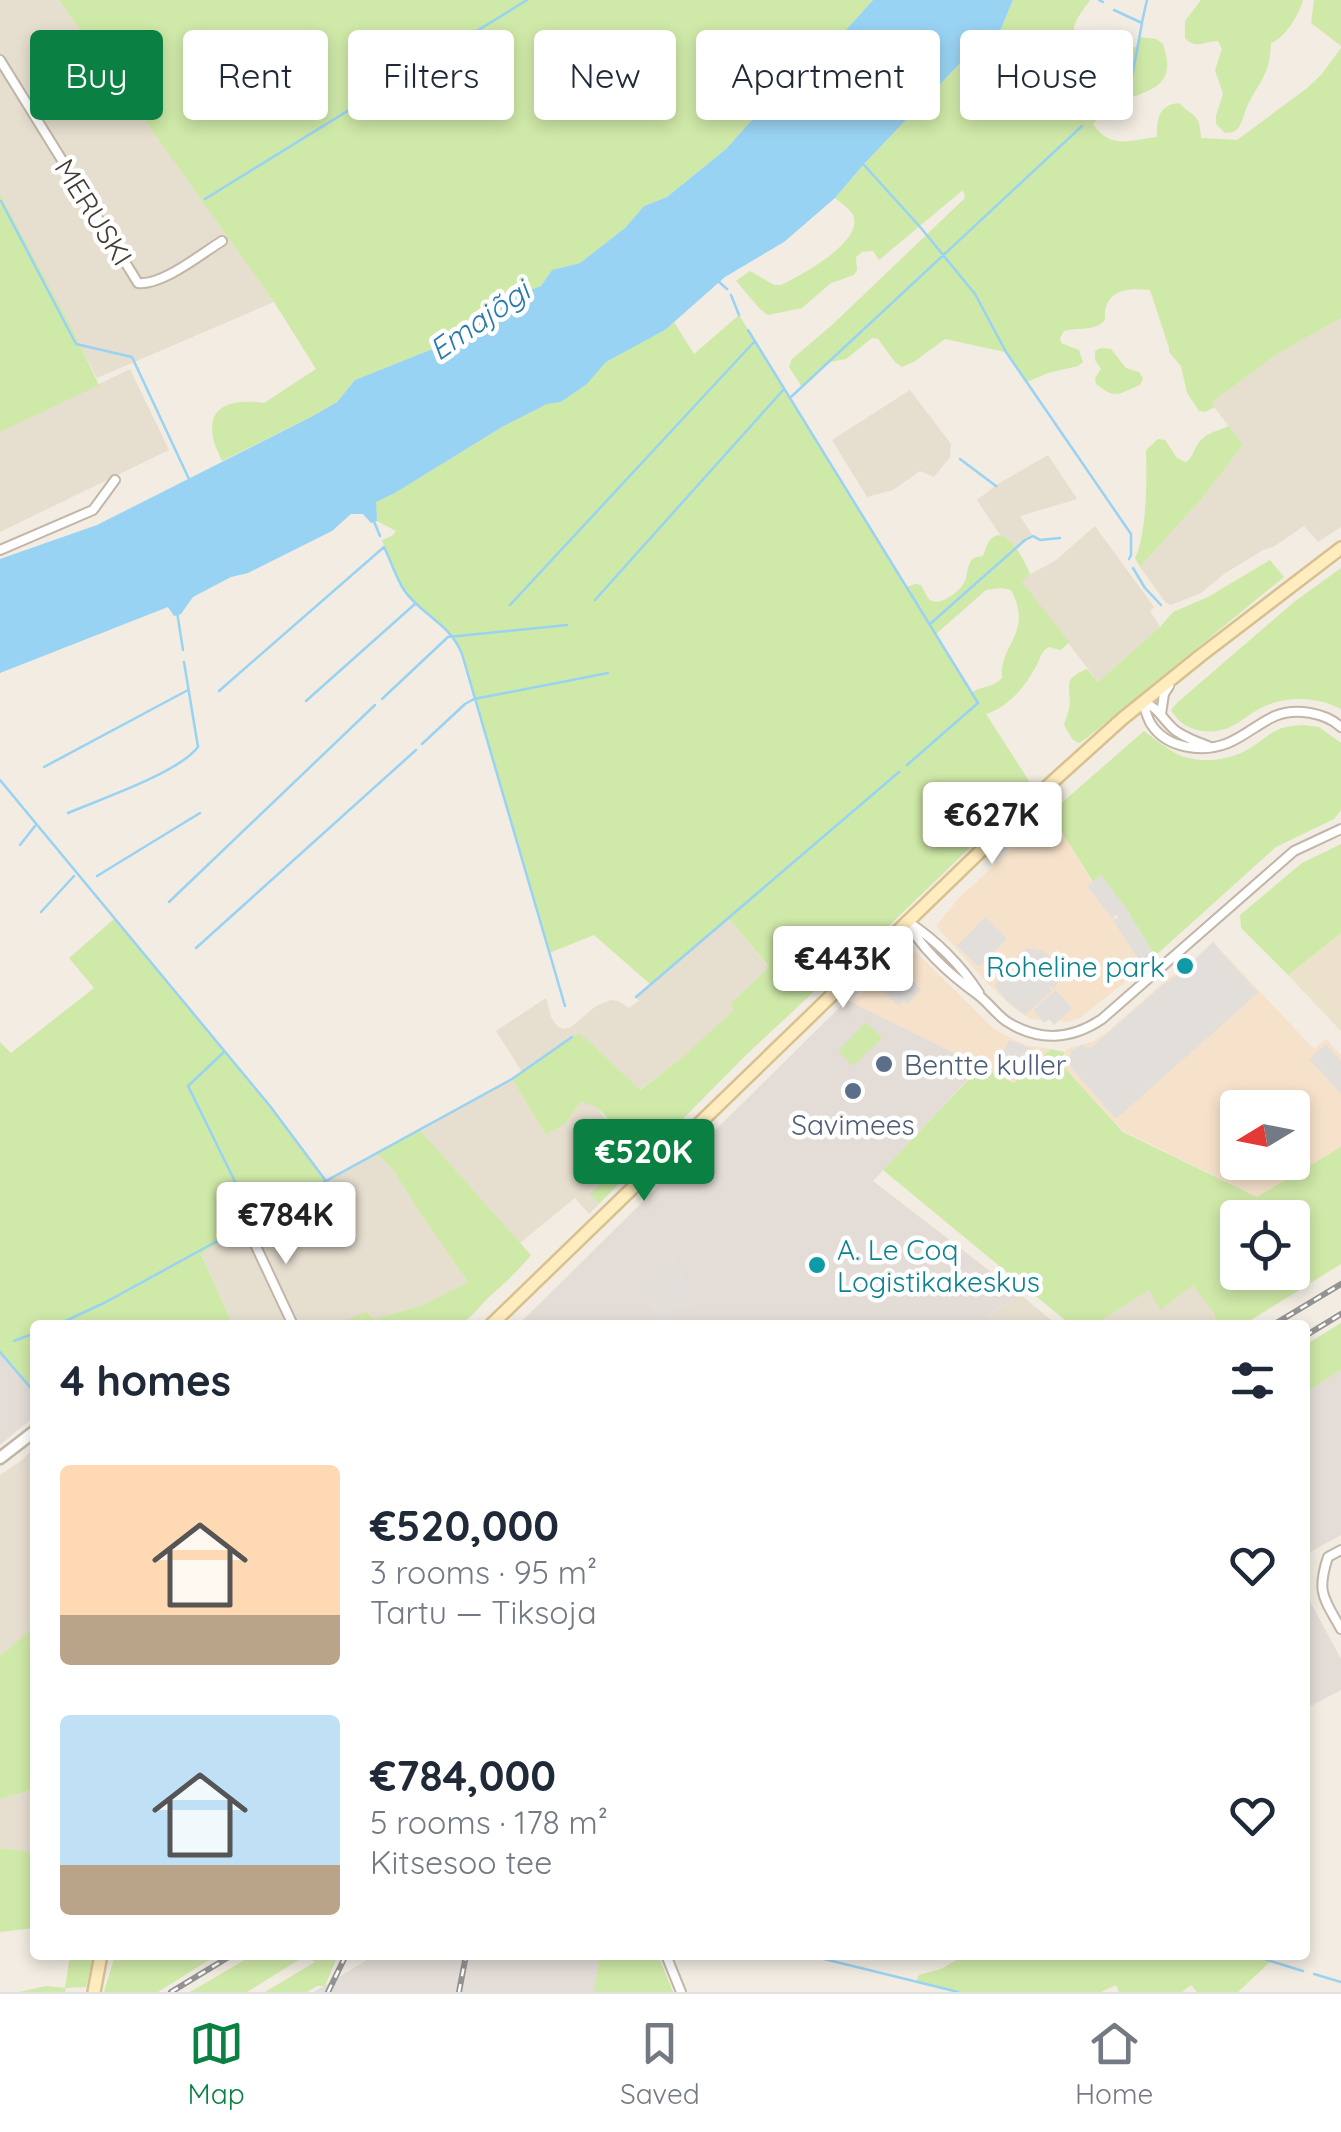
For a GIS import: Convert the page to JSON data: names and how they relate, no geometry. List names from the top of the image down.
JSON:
{
  "streets": {
    "street": ["MERUSKI"]
  },
  "water": ["Emajõgi"],
  "places": [
    "Roheline park",
    "Bentte kuller",
    "Savimees",
    "A. Le Coq Logistikakeskus"
  ],
  "north": "left",
  "page": {
    "chip": [
      "Buy",
      "Rent",
      "Filters",
      "New",
      "Apartment",
      "House"
    ],
    "price": [
      "€627K",
      "€443K",
      "€520K",
      "€784K"
    ],
    "heading": "4 homes",
    "list": [
      {
        "name": "€520,000",
        "note": "3 rooms · 95 m² · Tartu — Tiksoja"
      },
      {
        "name": "€784,000",
        "note": "5 rooms · 178 m² · Kitsesoo tee"
      }
    ],
    "tabs": ["Map", "Saved", "Home"]
  }
}
